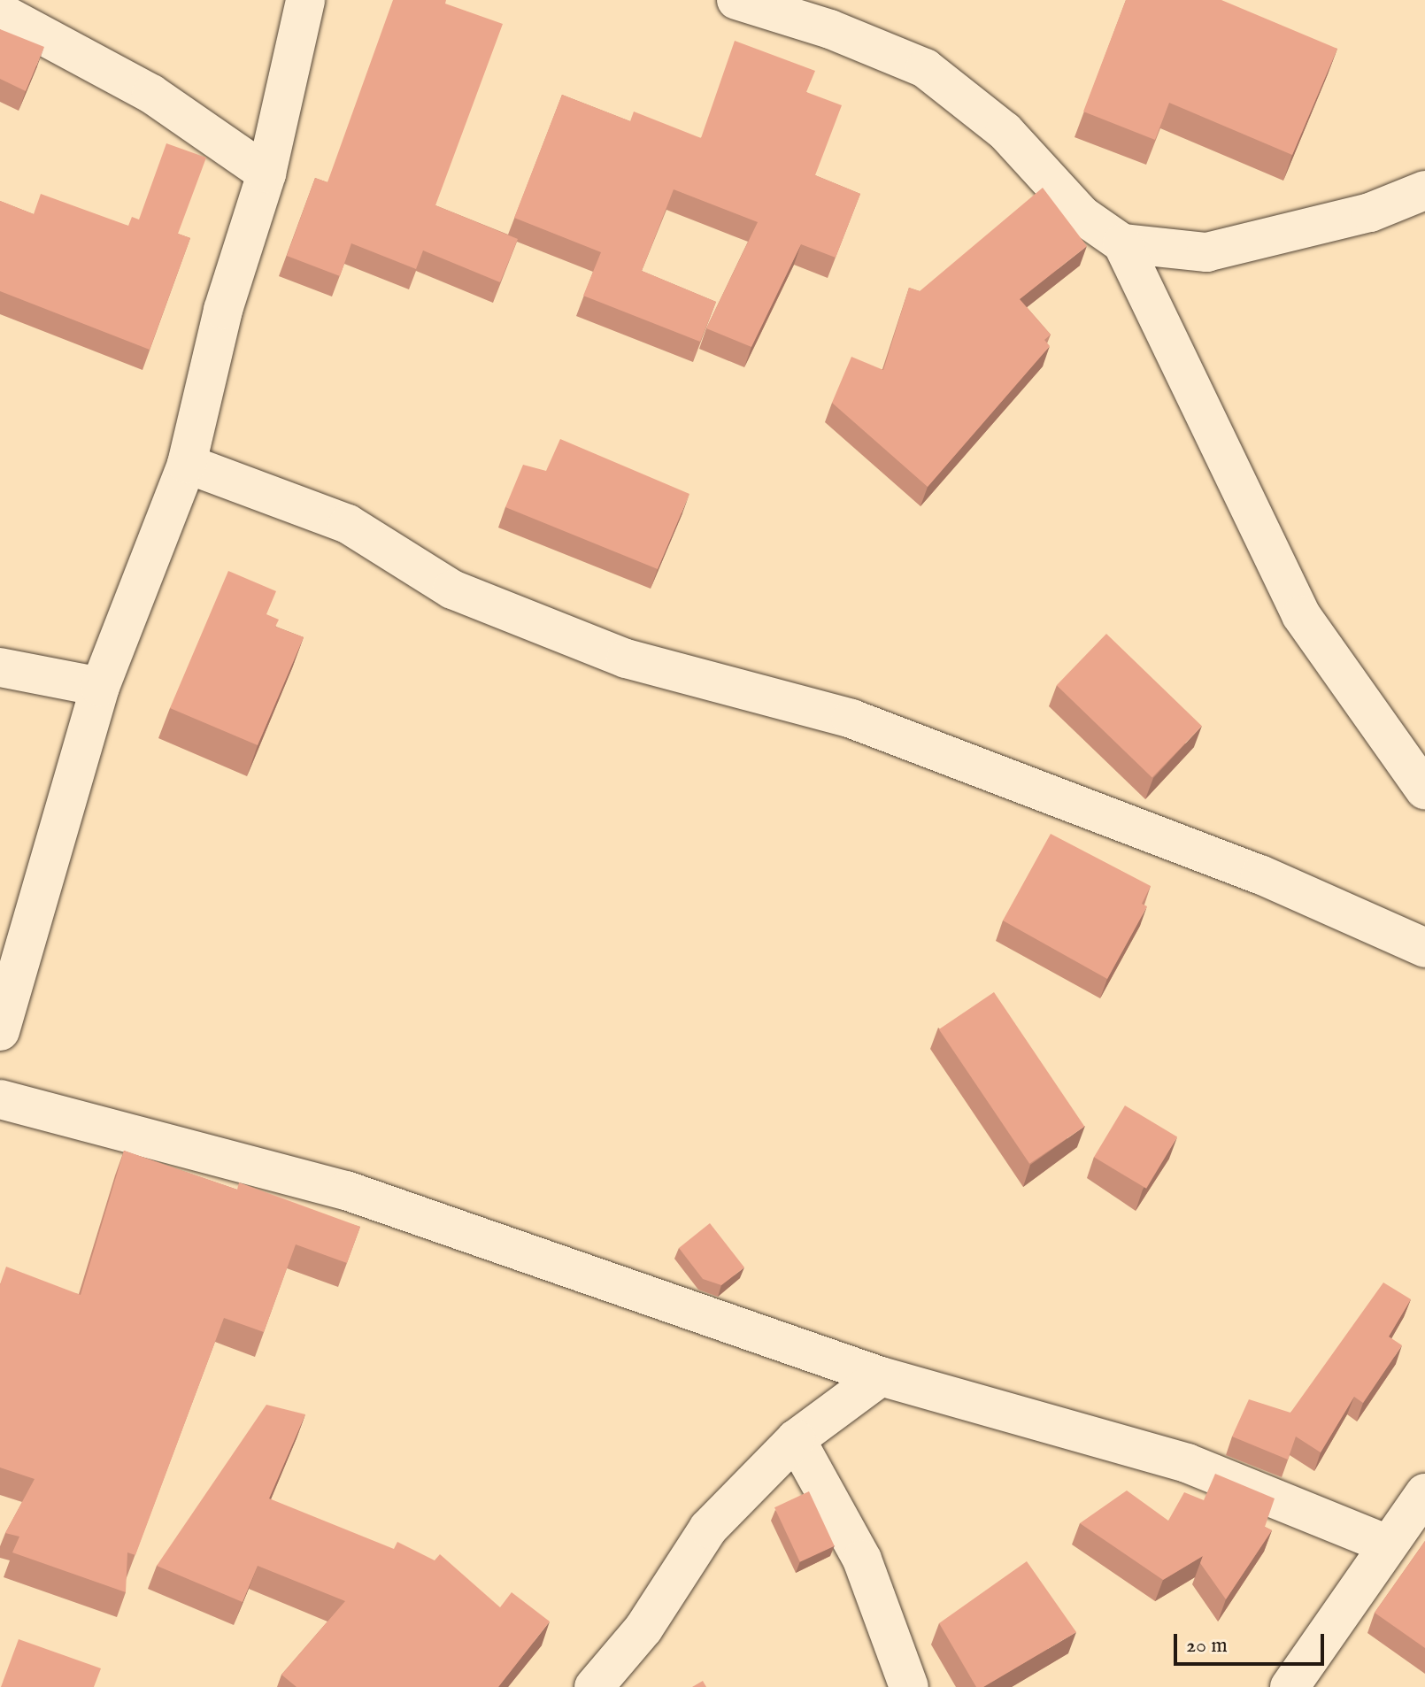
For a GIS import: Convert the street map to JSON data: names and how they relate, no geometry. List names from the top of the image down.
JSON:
{
  "scale_bar": "20 m"
}
